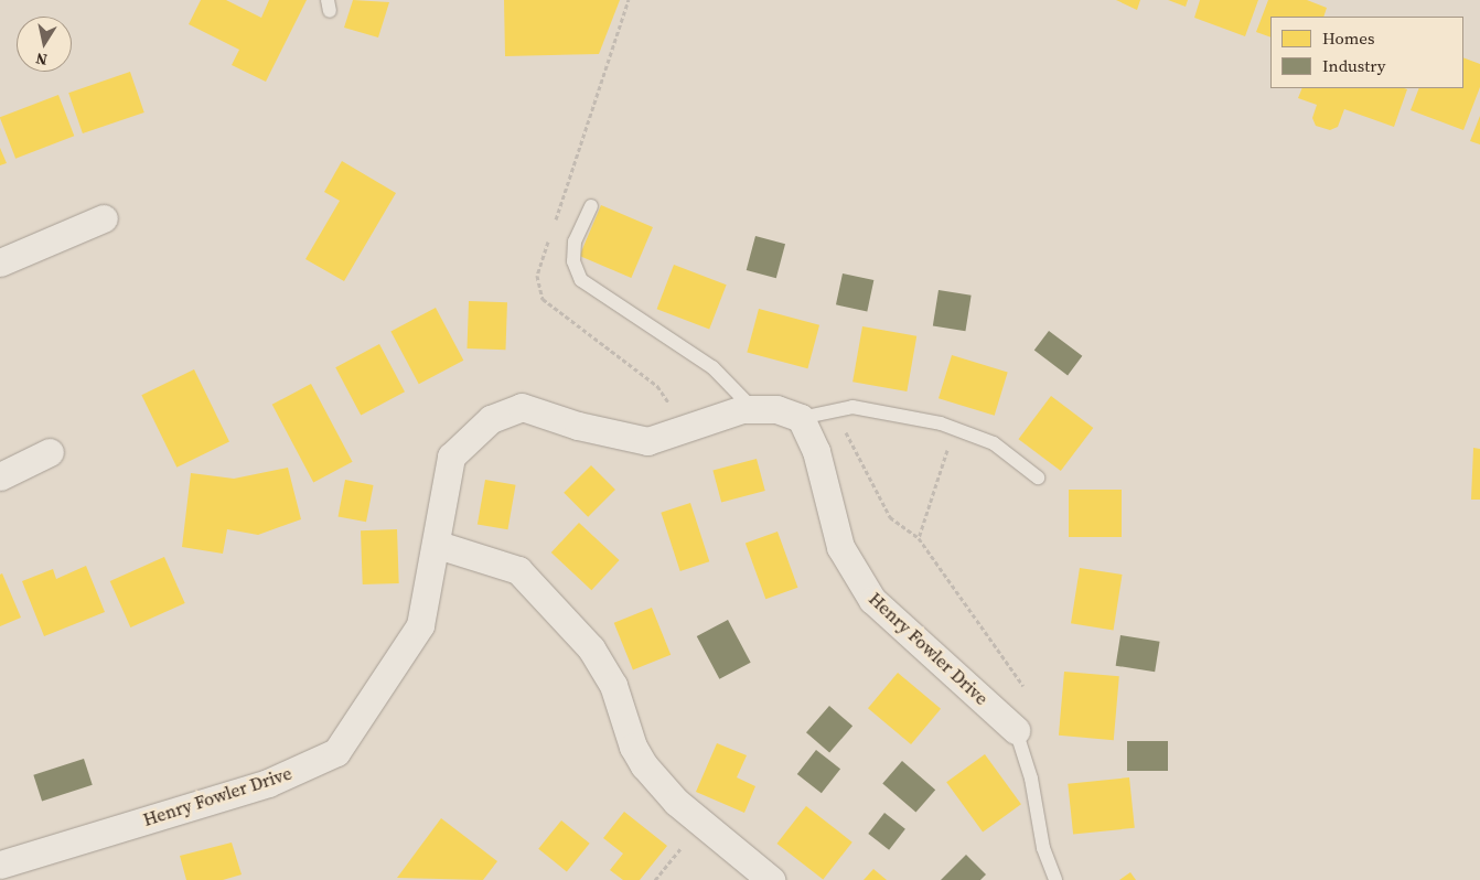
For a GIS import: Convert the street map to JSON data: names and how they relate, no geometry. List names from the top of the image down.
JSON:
{
  "streets": {
    "street": ["Henry Fowler Drive"]
  },
  "legend": ["Homes", "Industry"],
  "north": "bottom"
}
